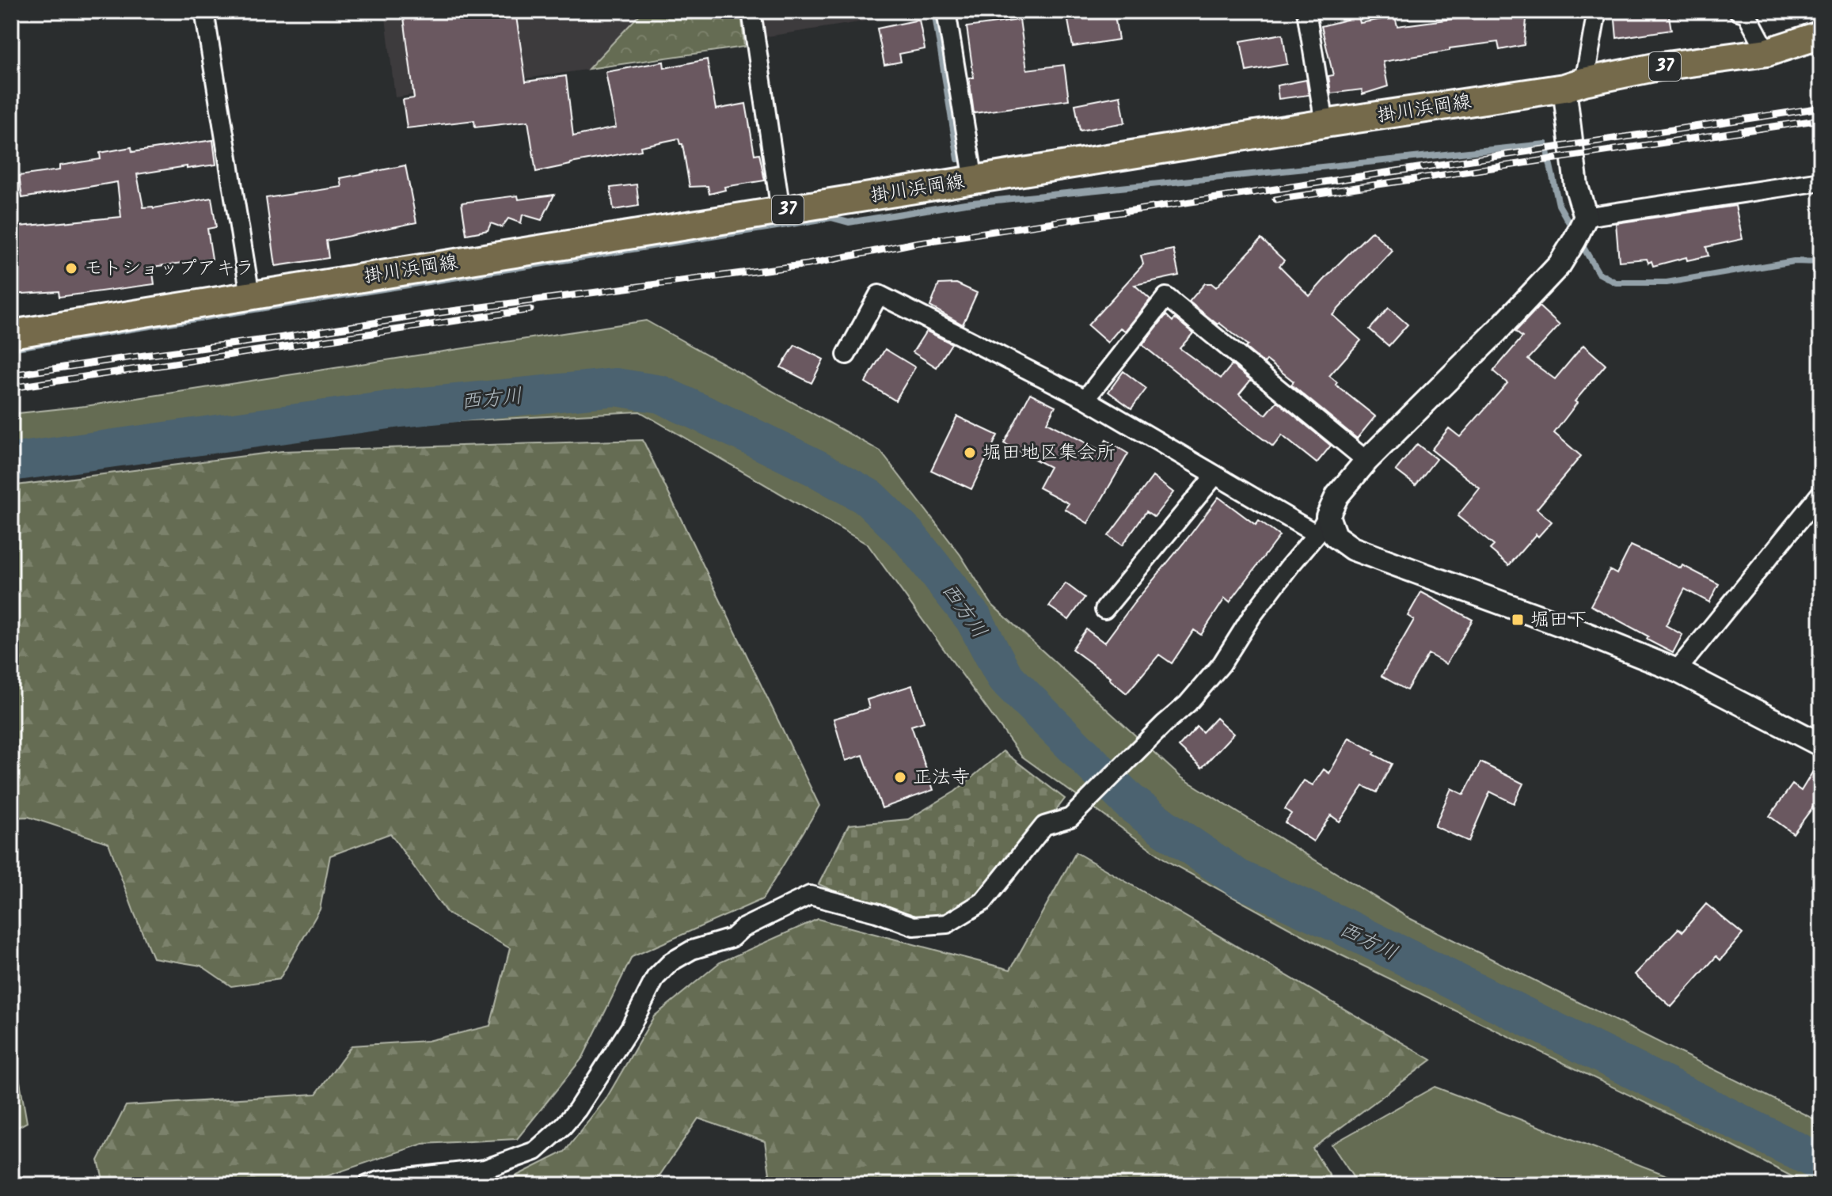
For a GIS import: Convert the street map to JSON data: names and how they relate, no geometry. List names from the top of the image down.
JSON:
{
  "streets": {
    "main road": ["37", "掛川浜岡線"]
  },
  "water": ["西方川"],
  "places": {
    "other": ["モトショップアキラ", "堀田地区集会所", "正法寺"],
    "transit": ["堀田下"]
  }
}
